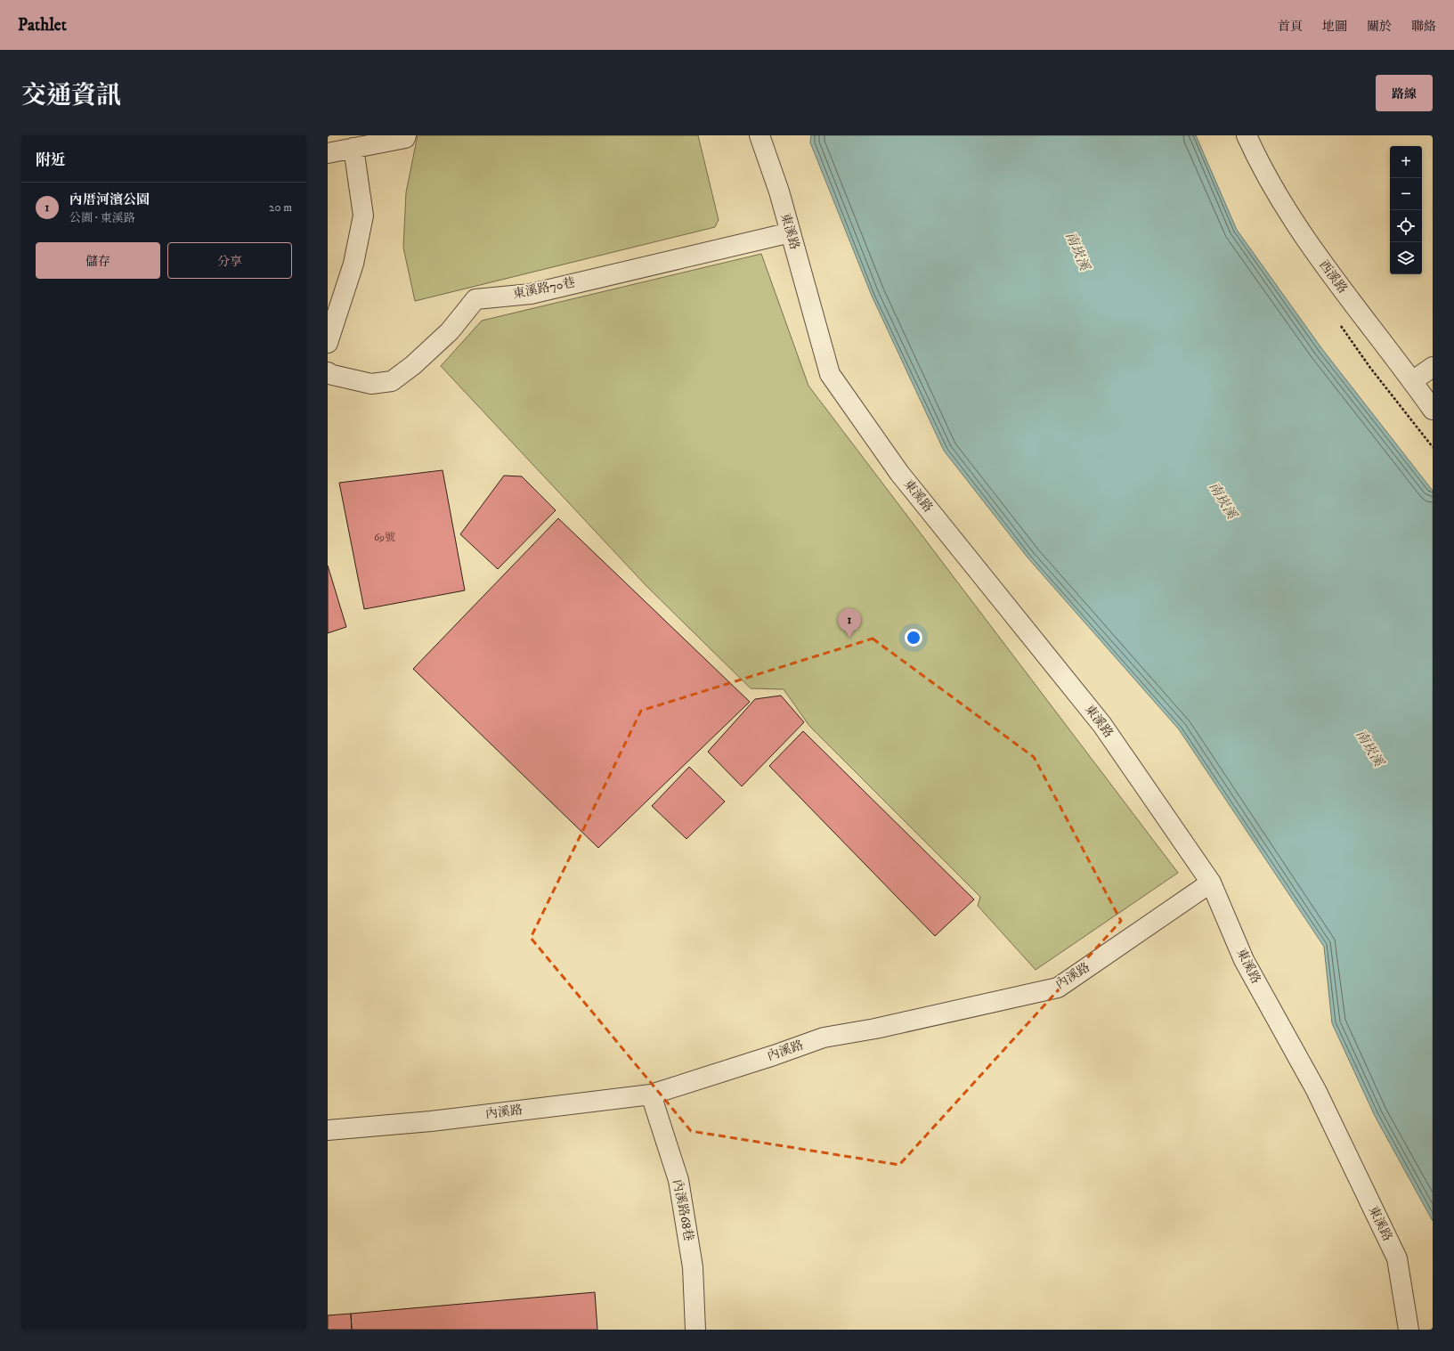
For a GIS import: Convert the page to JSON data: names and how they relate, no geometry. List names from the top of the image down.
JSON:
{
  "streets": {
    "street": [
      "東溪路",
      "西溪路",
      "東溪路70巷",
      "內溪路",
      "內溪路68巷"
    ]
  },
  "crossings": [
    ["東溪路", "東溪路70巷"],
    ["東溪路", "內溪路"],
    ["內溪路", "內溪路68巷"]
  ],
  "water": ["南崁溪"],
  "house_numbers": ["69號"],
  "page": {
    "header": "Pathlet",
    "nav": [
      "首頁",
      "地圖",
      "關於",
      "聯絡"
    ],
    "title": "交通資訊",
    "buttons": [
      "路線",
      ["儲存", "分享"]
    ],
    "heading": "附近",
    "map_buttons": ["+", "−"],
    "list": [
      {
        "mark": "1",
        "name": "內厝河濱公園",
        "note": "公園 · 東溪路",
        "value": "20 m"
      }
    ],
    "pins": "1"
  }
}
